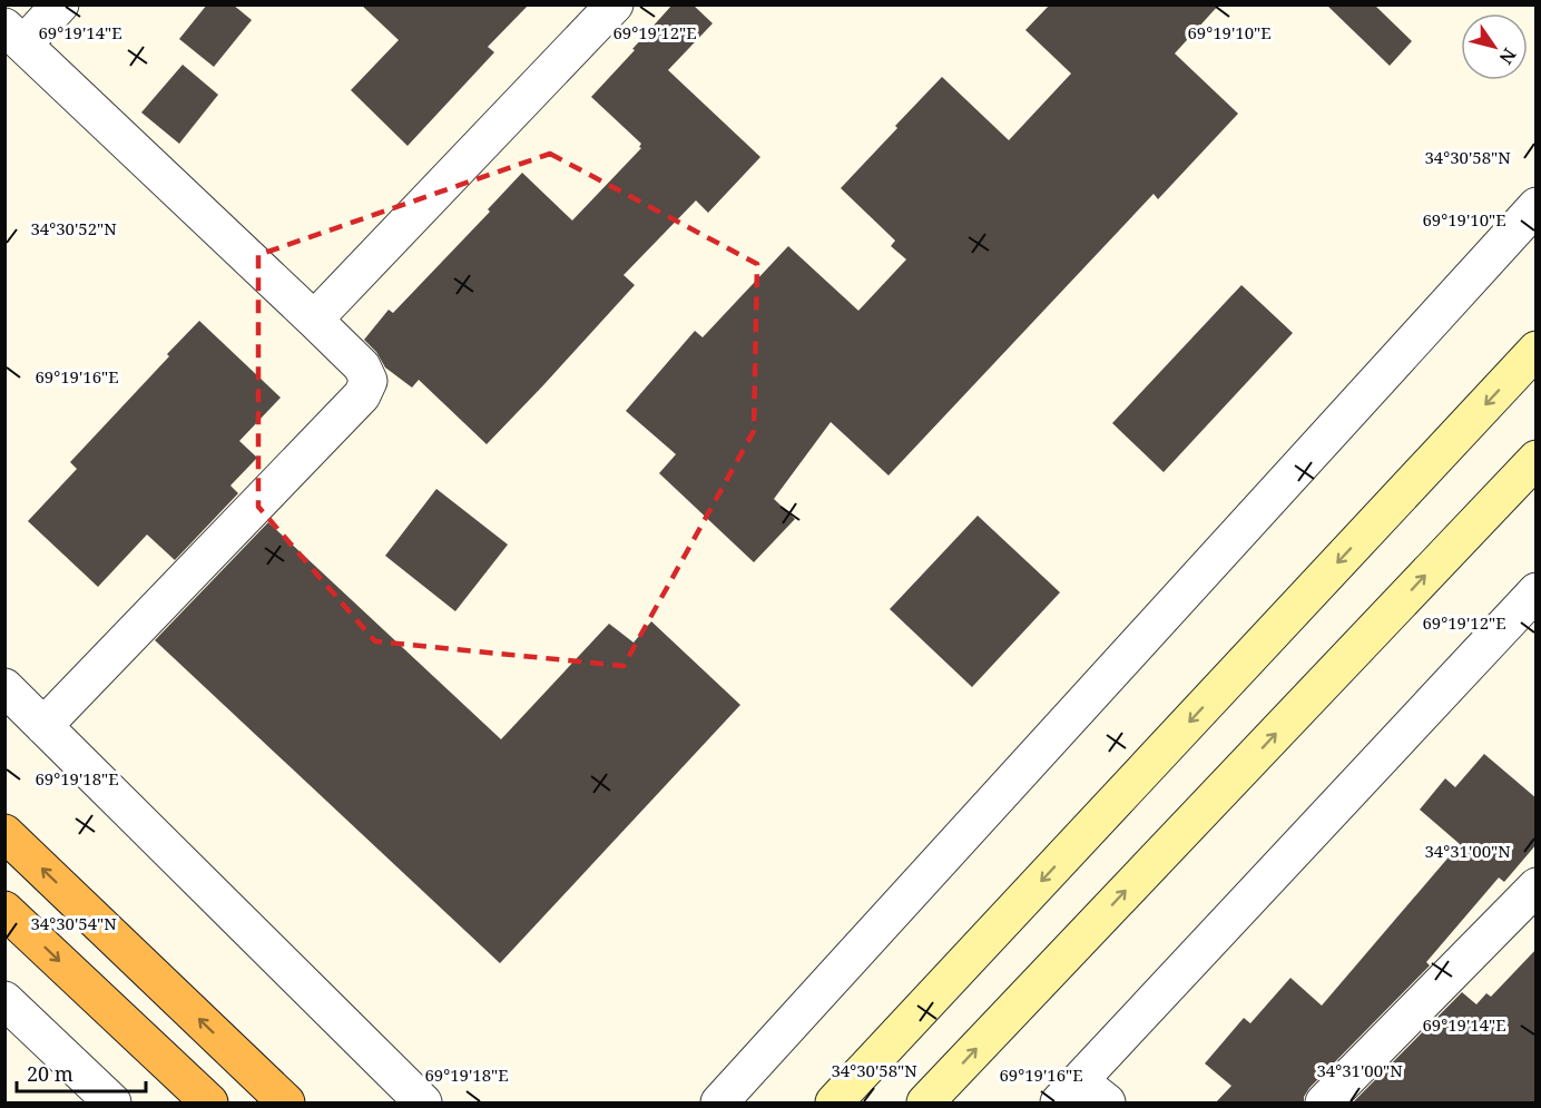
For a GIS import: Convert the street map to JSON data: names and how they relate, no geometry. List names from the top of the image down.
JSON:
{
  "scale_bar": "20 m",
  "north": "bottom right",
  "coordinates": [
    "69°19'14\"E",
    "69°19'12\"E",
    "69°19'10\"E",
    "34°30'58\"N",
    "34°30'52\"N",
    "69°19'16\"E",
    "69°19'18\"E",
    "34°31'00\"N",
    "34°30'54\"N"
  ]
}
